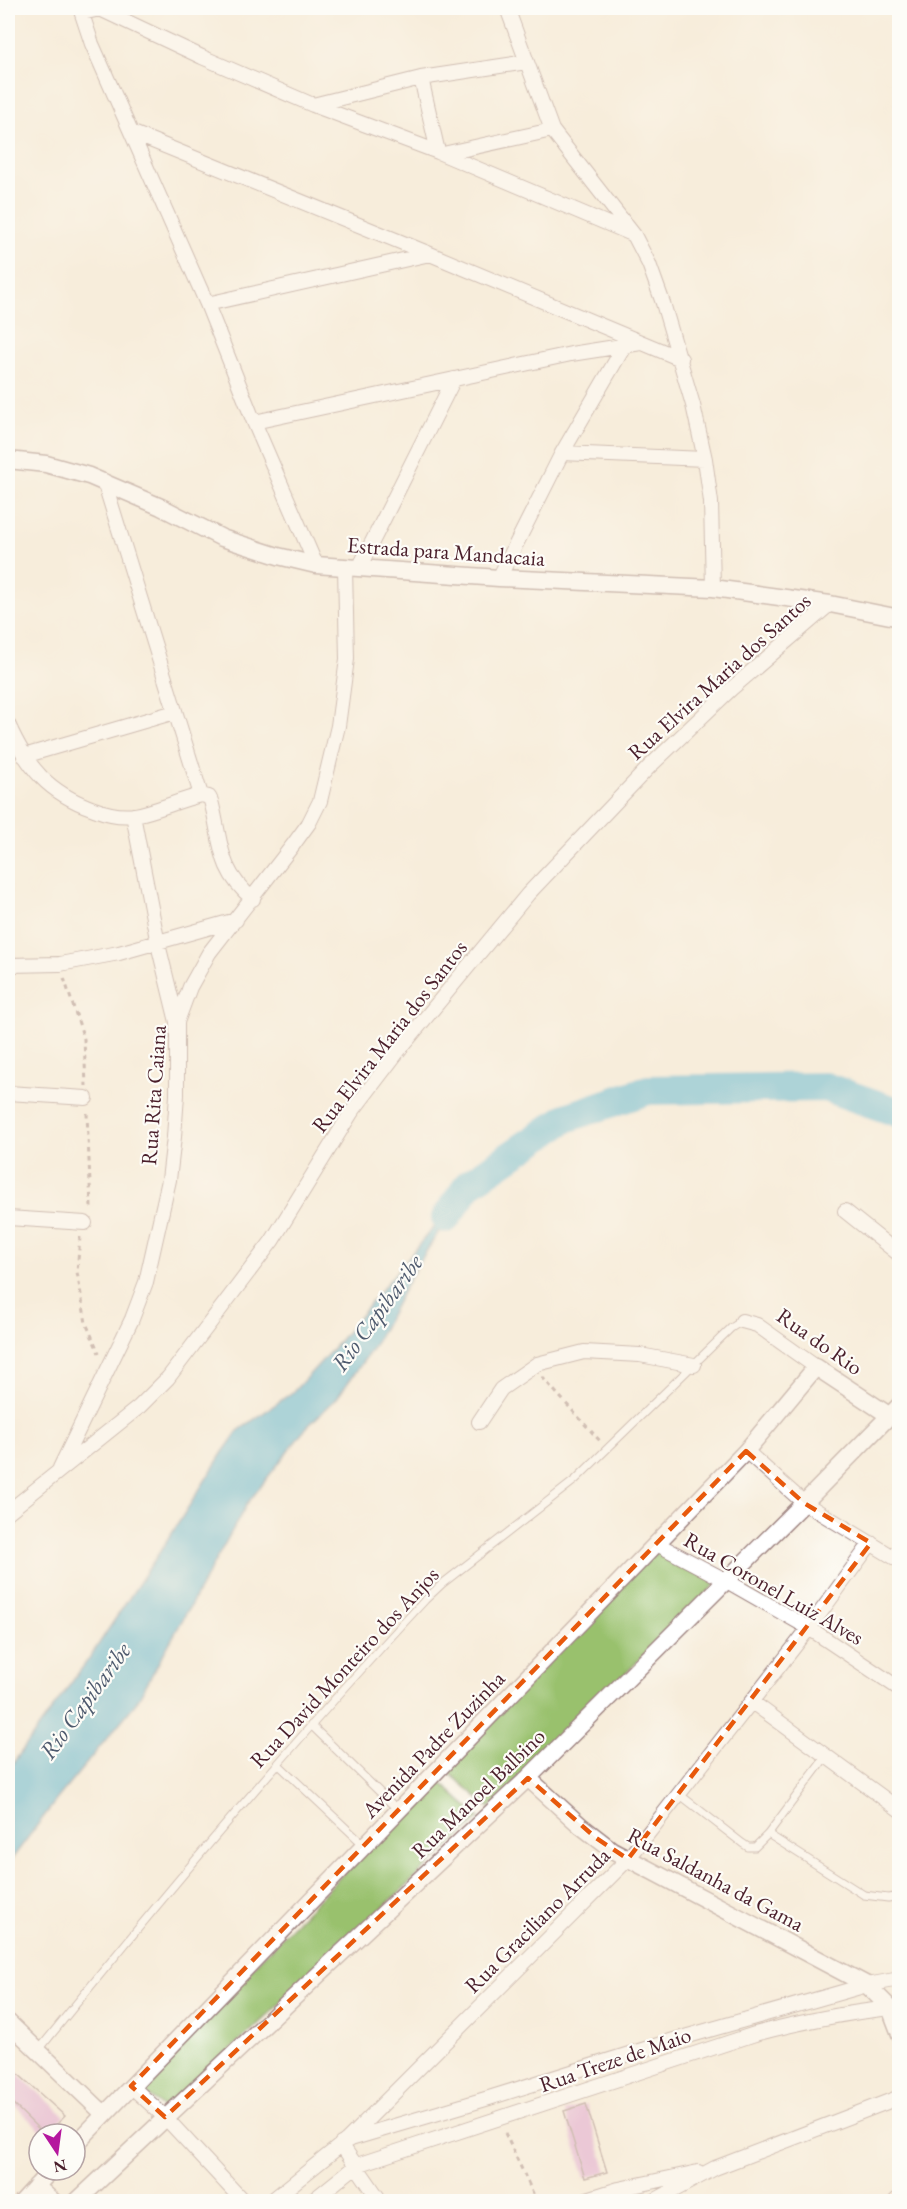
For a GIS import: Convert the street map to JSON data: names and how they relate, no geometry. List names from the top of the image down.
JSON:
{
  "streets": {
    "street": [
      "Estrada para Mandacaia",
      "Rua Elvira Maria dos Santos",
      "Rua Rita Caiana",
      "Rua do Rio",
      "Rua Coronel Luiz Alves",
      "Avenida Padre Zuzinha",
      "Rua Manoel Balbino",
      "Rua Saldanha da Gama",
      "Rua Graciliano Arruda",
      "Rua Treze de Maio"
    ],
    "lane": ["Rua David Monteiro dos Anjos"]
  },
  "crossings": [
    ["Estrada para Mandacaia", "Rua Elvira Maria dos Santos"],
    ["Estrada para Mandacaia", "Rua Rita Caiana"],
    ["Rua Elvira Maria dos Santos", "Rua Rita Caiana"],
    ["Rua do Rio", "Rua David Monteiro dos Anjos"],
    ["Rua do Rio", "Avenida Padre Zuzinha"],
    ["Rua do Rio", "Rua Manoel Balbino"],
    ["Rua Coronel Luiz Alves", "Avenida Padre Zuzinha"],
    ["Rua Coronel Luiz Alves", "Rua Manoel Balbino"],
    ["Rua Coronel Luiz Alves", "Rua Graciliano Arruda"],
    ["Rua Manoel Balbino", "Rua Saldanha da Gama"],
    ["Rua Saldanha da Gama", "Rua Graciliano Arruda"],
    ["Rua Saldanha da Gama", "Rua Treze de Maio"],
    ["Rua Graciliano Arruda", "Rua Treze de Maio"]
  ],
  "water": ["Rio Capibaribe"],
  "north": "bottom"
}
